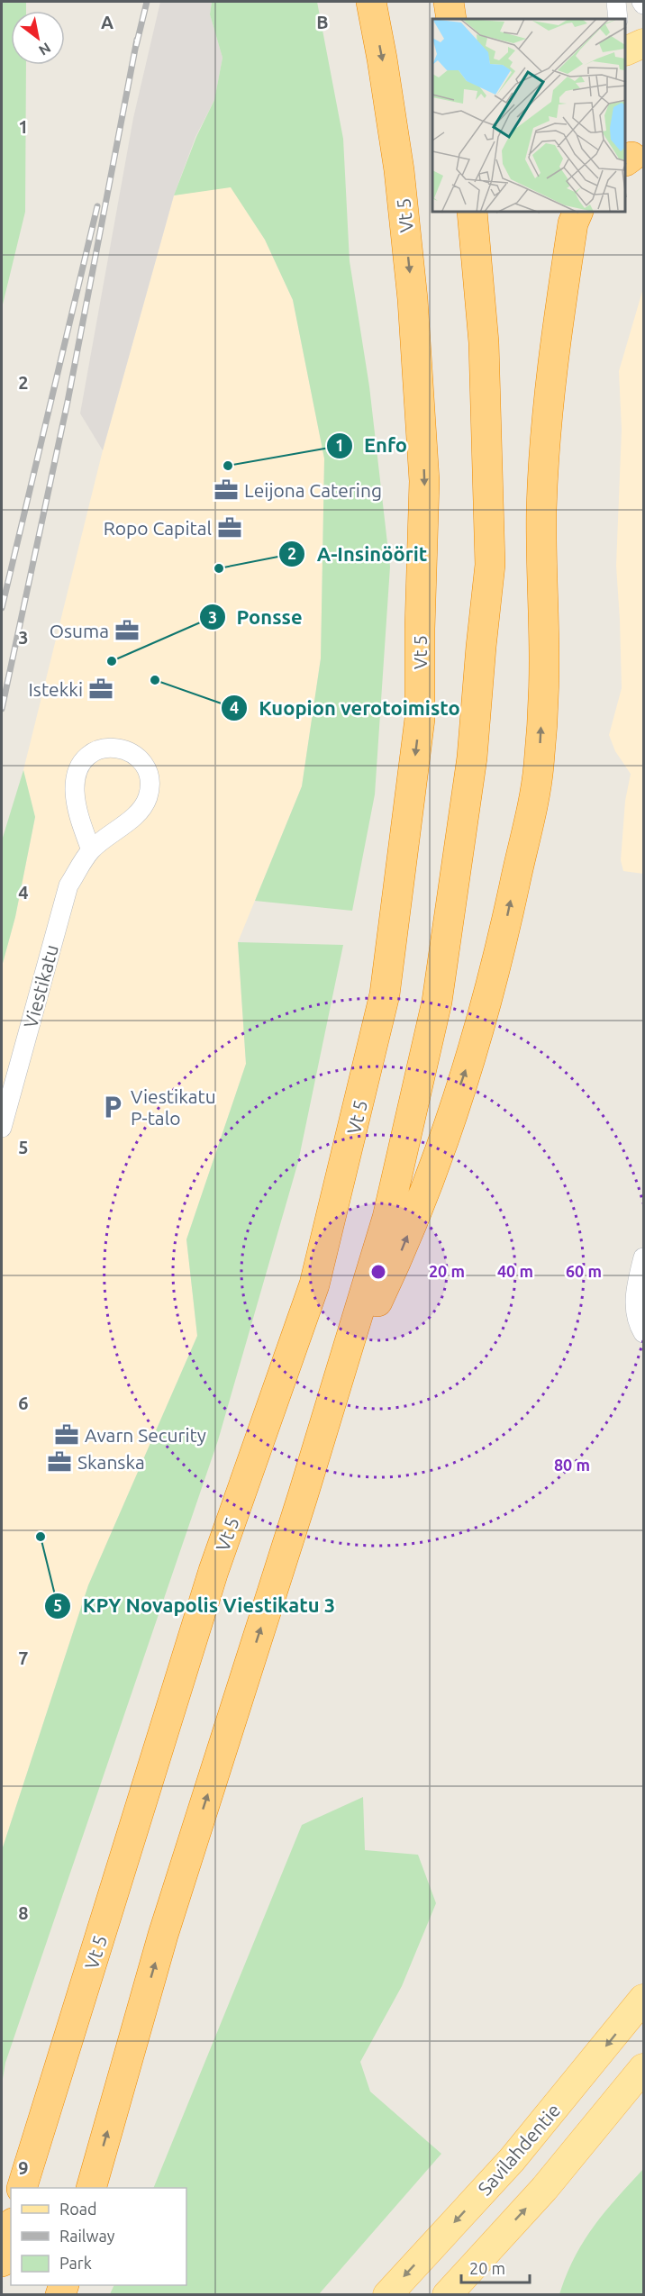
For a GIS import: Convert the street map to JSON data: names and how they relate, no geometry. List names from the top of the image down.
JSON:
{
  "streets": {
    "highway": ["Vt 5"],
    "main road": ["Savilahdentie"],
    "street": ["Viestikatu"]
  },
  "places": {
    "other": [
      "Enfo",
      "A-Insinöörit",
      "Ponsse",
      "Kuopion verotoimisto",
      "KPY Novapolis Viestikatu 3"
    ],
    "office": [
      "Leijona Catering",
      "Ropo Capital",
      "Osuma",
      "Istekki",
      "Avarn Security",
      "Skanska"
    ],
    "parking": ["Viestikatu P-talo"]
  },
  "legend": ["Road", "Railway", "Park"],
  "scale_bar": "20 m",
  "north": "bottom right",
  "grid": {
    "columns": ["A", "B"],
    "rows": [
      "1",
      "2",
      "3",
      "4",
      "5",
      "6",
      "7",
      "8",
      "9"
    ]
  },
  "rings": [
    "20 m",
    "40 m",
    "60 m",
    "80 m"
  ]
}
